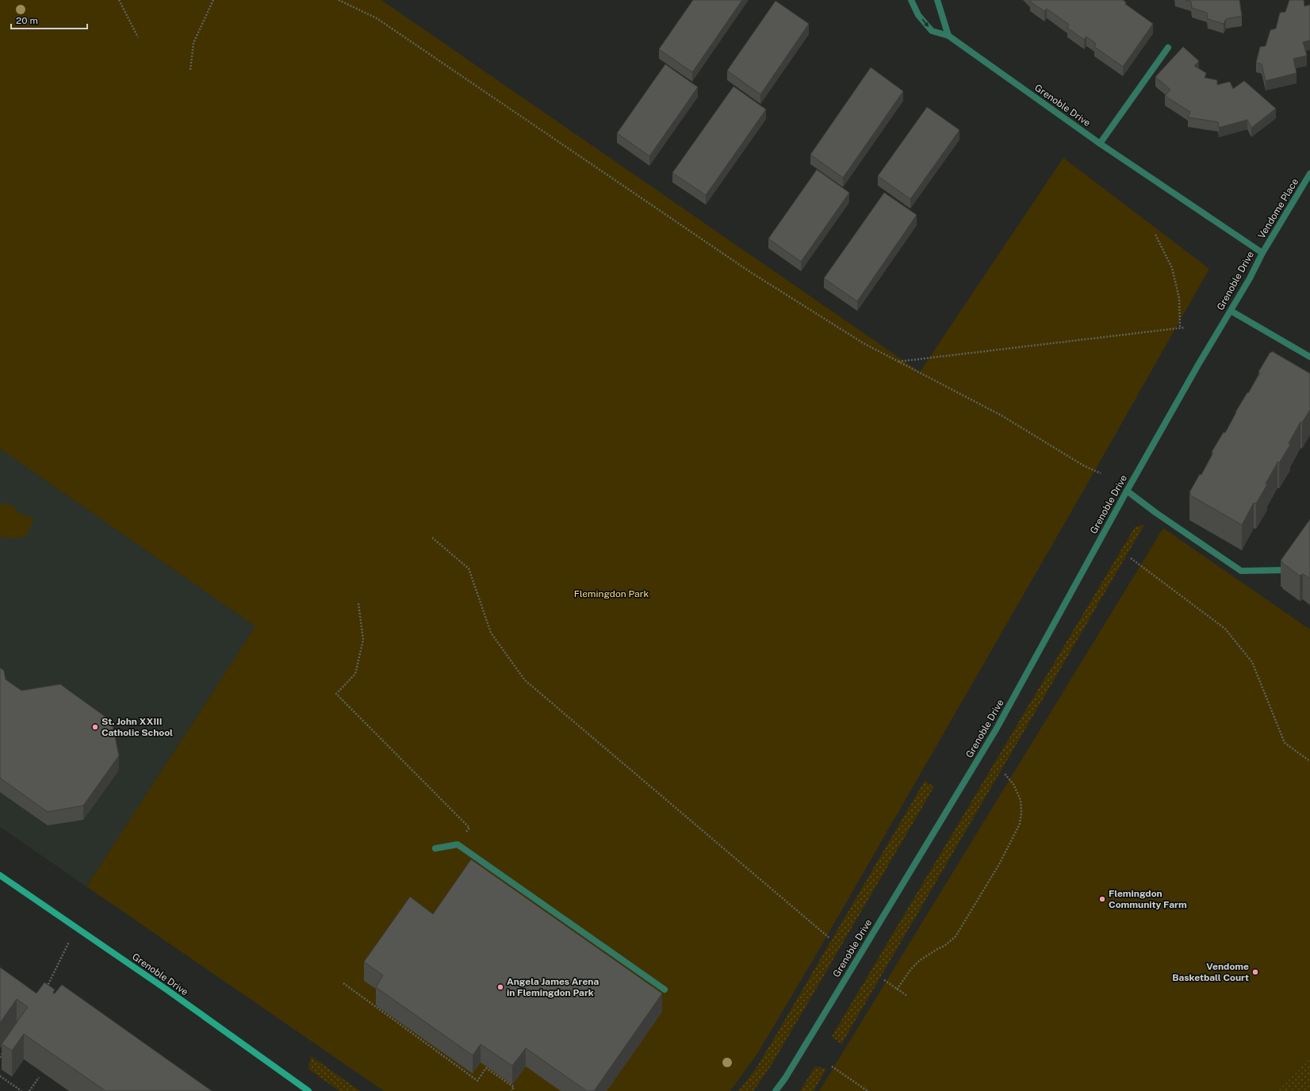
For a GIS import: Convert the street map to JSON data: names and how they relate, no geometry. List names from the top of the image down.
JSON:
{
  "streets": {
    "street": ["Grenoble Drive", "Vendome Place"]
  },
  "crossings": [
    ["Grenoble Drive", "Vendome Place"]
  ],
  "parks": ["Flemingdon Park"],
  "places": [
    "St. John XXIII Catholic School",
    "Flemingdon Community Farm",
    "Vendome Basketball Court",
    "Angela James Arena in Flemingdon Park"
  ],
  "scale_bar": "20 m"
}
